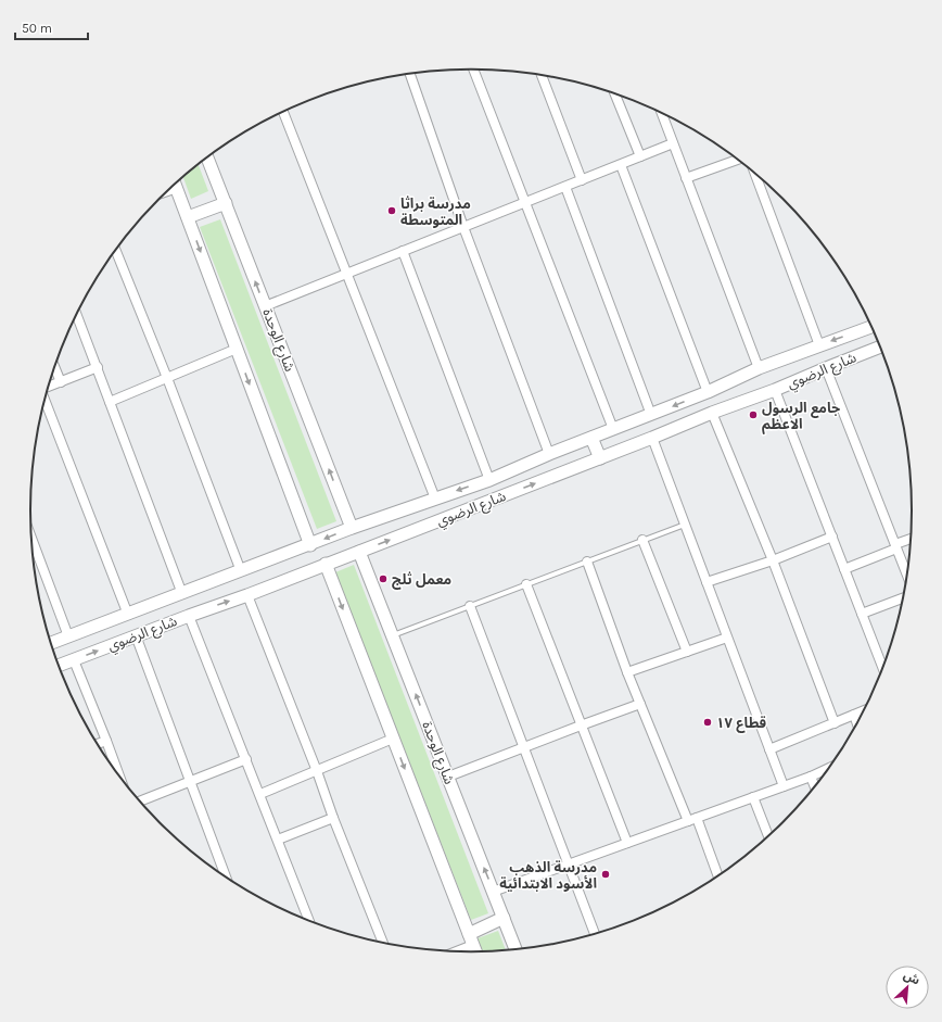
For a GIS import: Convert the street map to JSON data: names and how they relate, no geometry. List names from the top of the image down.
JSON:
{
  "streets": {
    "street": ["شارع الوحدة", "شارع الرضوي"]
  },
  "crossings": [
    ["شارع الوحدة", "شارع الرضوي"]
  ],
  "places": [
    "مدرسة براثا المتوسطة",
    "جامع الرسول الاعظم",
    "معمل ثلج",
    "قطاع ١٧",
    "مدرسة الذهب الأسود الابتدائية"
  ],
  "scale_bar": "50 m",
  "north": "top right"
}
